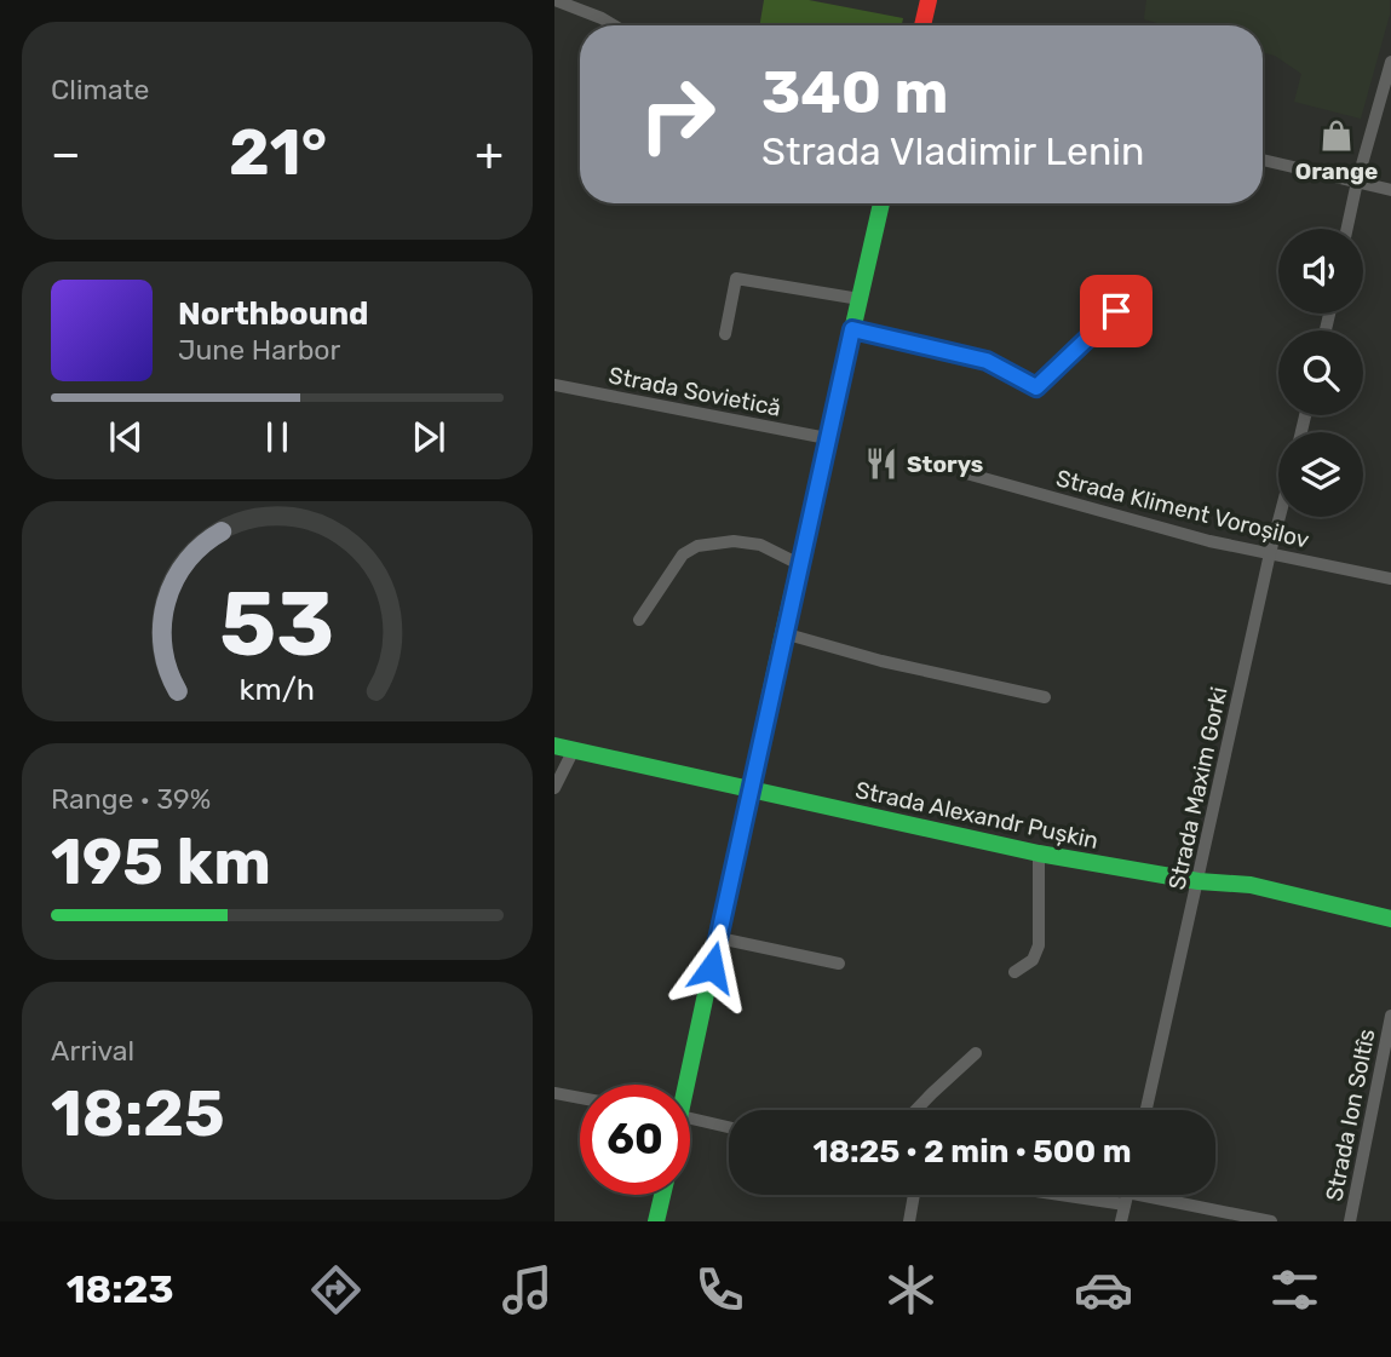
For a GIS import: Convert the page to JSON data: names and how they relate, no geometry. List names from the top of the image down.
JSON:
{
  "streets": {
    "main road": ["Strada Alexandr Pușkin"],
    "street": [
      "Strada Sovietică",
      "Strada Kliment Voroșilov",
      "Strada Maxim Gorki",
      "Strada Ion Soltîs"
    ]
  },
  "crossings": [
    ["Strada Kliment Voroșilov", "Strada Maxim Gorki"],
    ["Strada Maxim Gorki", "Strada Alexandr Pușkin"]
  ],
  "places": {
    "shop": ["Orange"],
    "restaurant": ["Storys"]
  },
  "page": {
    "tile": [
      "Climate",
      ["Range · 39%", "195 km"],
      ["Arrival", "18:25"]
    ],
    "turn": ["340 m", "Strada Vladimir Lenin"],
    "heat": ["−", "21°", "+"],
    "song": ["Northbound", "June Harbor"],
    "limit": "60",
    "trip": "18:25 · 2 min · 500 m",
    "tabs": "18:23",
    "gauge": ["53", "km/h"]
  }
}
